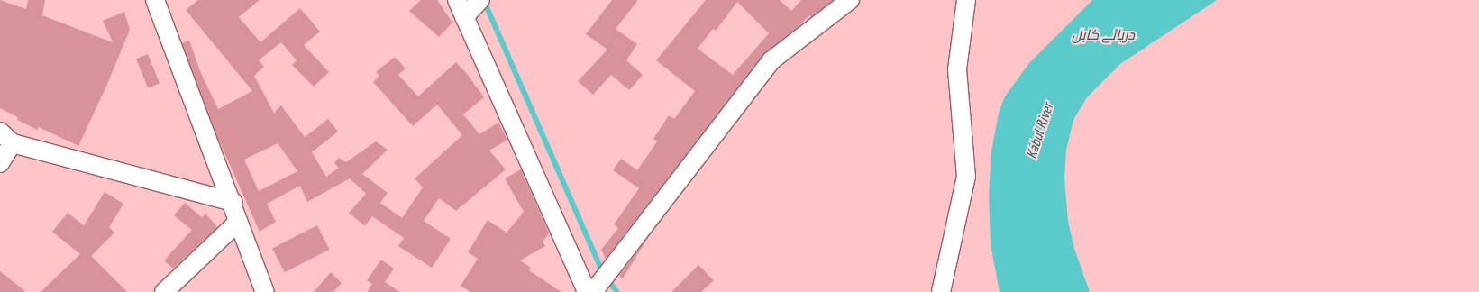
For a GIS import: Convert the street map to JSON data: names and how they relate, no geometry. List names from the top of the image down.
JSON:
{
  "water": ["دریائے کابل", "Kabul River"]
}
